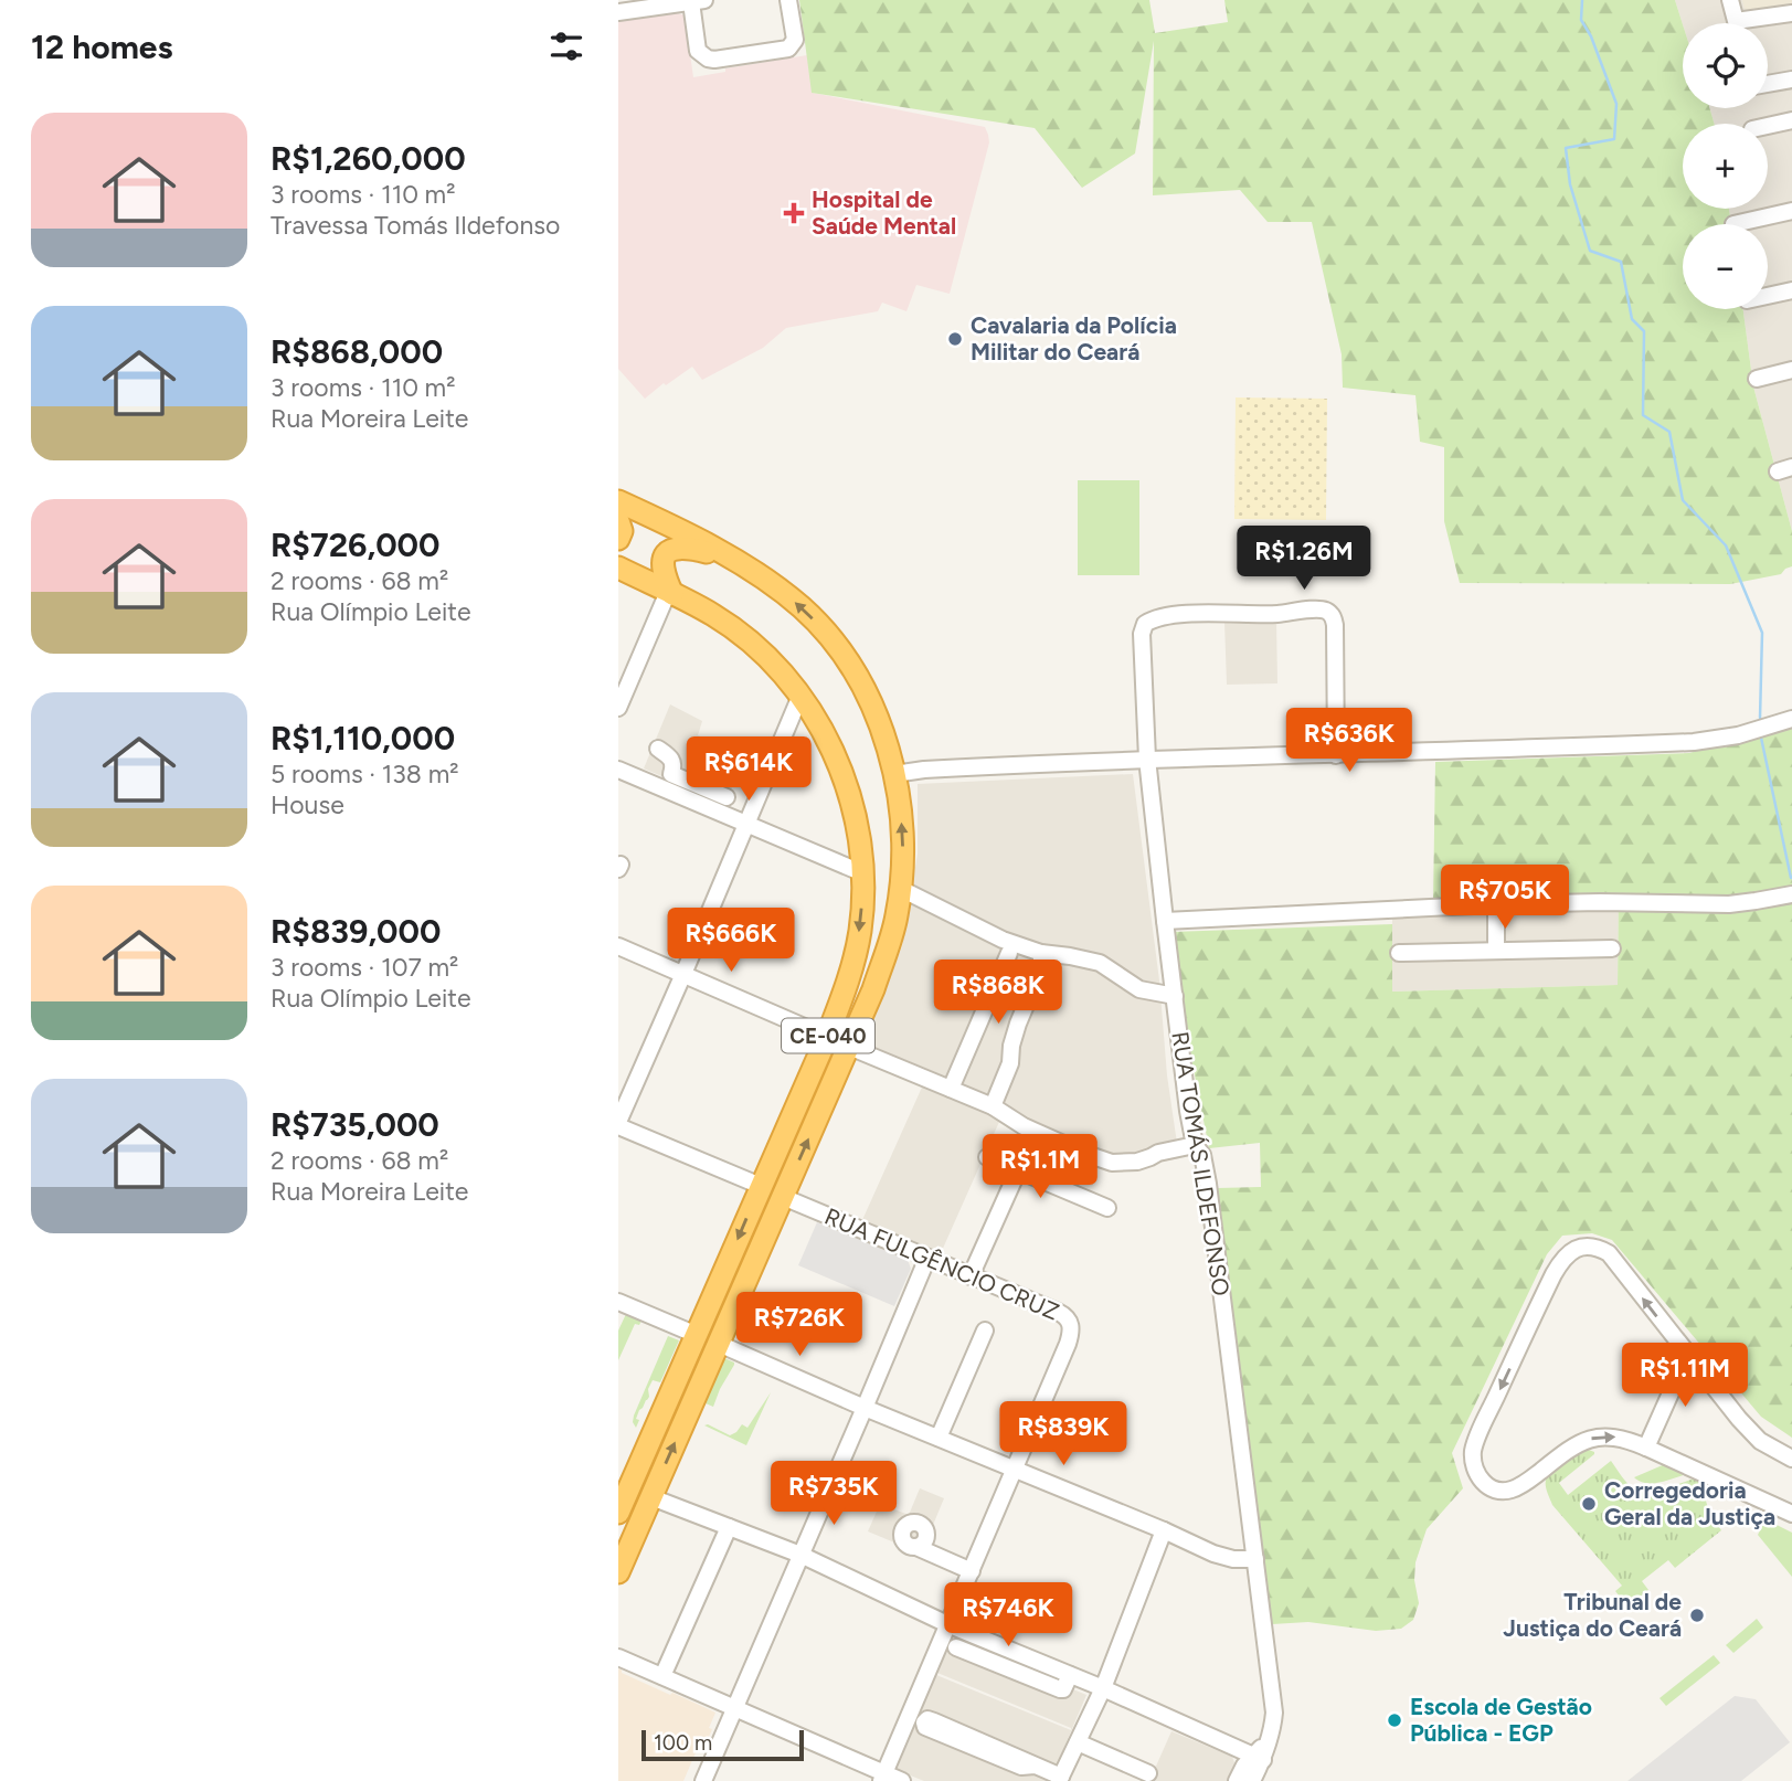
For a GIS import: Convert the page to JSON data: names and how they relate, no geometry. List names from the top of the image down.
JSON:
{
  "streets": {
    "highway": ["CE-040"],
    "street": ["RUA TOMÁS ILDEFONSO", "RUA FULGÊNCIO CRUZ"]
  },
  "crossings": [
    ["CE-040", "RUA FULGÊNCIO CRUZ"]
  ],
  "places": {
    "health": ["Hospital de Saúde Mental"],
    "other": [
      "Cavalaria da Polícia Militar do Ceará",
      "Corregedoria Geral da Justiça",
      "Tribunal de Justiça do Ceará",
      "Escola de Gestão Pública - EGP"
    ]
  },
  "scale_bar": "100 m",
  "page": {
    "heading": "12 homes",
    "map_buttons": ["+", "−"],
    "list": [
      {
        "name": "R$1,260,000",
        "note": "3 rooms · 110 m² · Travessa Tomás Ildefonso"
      },
      {
        "name": "R$868,000",
        "note": "3 rooms · 110 m² · Rua Moreira Leite"
      },
      {
        "name": "R$726,000",
        "note": "2 rooms · 68 m² · Rua Olímpio Leite"
      },
      {
        "name": "R$1,110,000",
        "note": "5 rooms · 138 m² · House"
      },
      {
        "name": "R$839,000",
        "note": "3 rooms · 107 m² · Rua Olímpio Leite"
      },
      {
        "name": "R$735,000",
        "note": "2 rooms · 68 m² · Rua Moreira Leite"
      }
    ],
    "price": [
      "R$1.26M",
      "R$636K",
      "R$614K",
      "R$705K",
      "R$666K",
      "R$868K",
      "R$1.1M",
      "R$726K",
      "R$1.11M",
      "R$839K",
      "R$735K",
      "R$746K"
    ],
    "scale": "100 m"
  }
}
